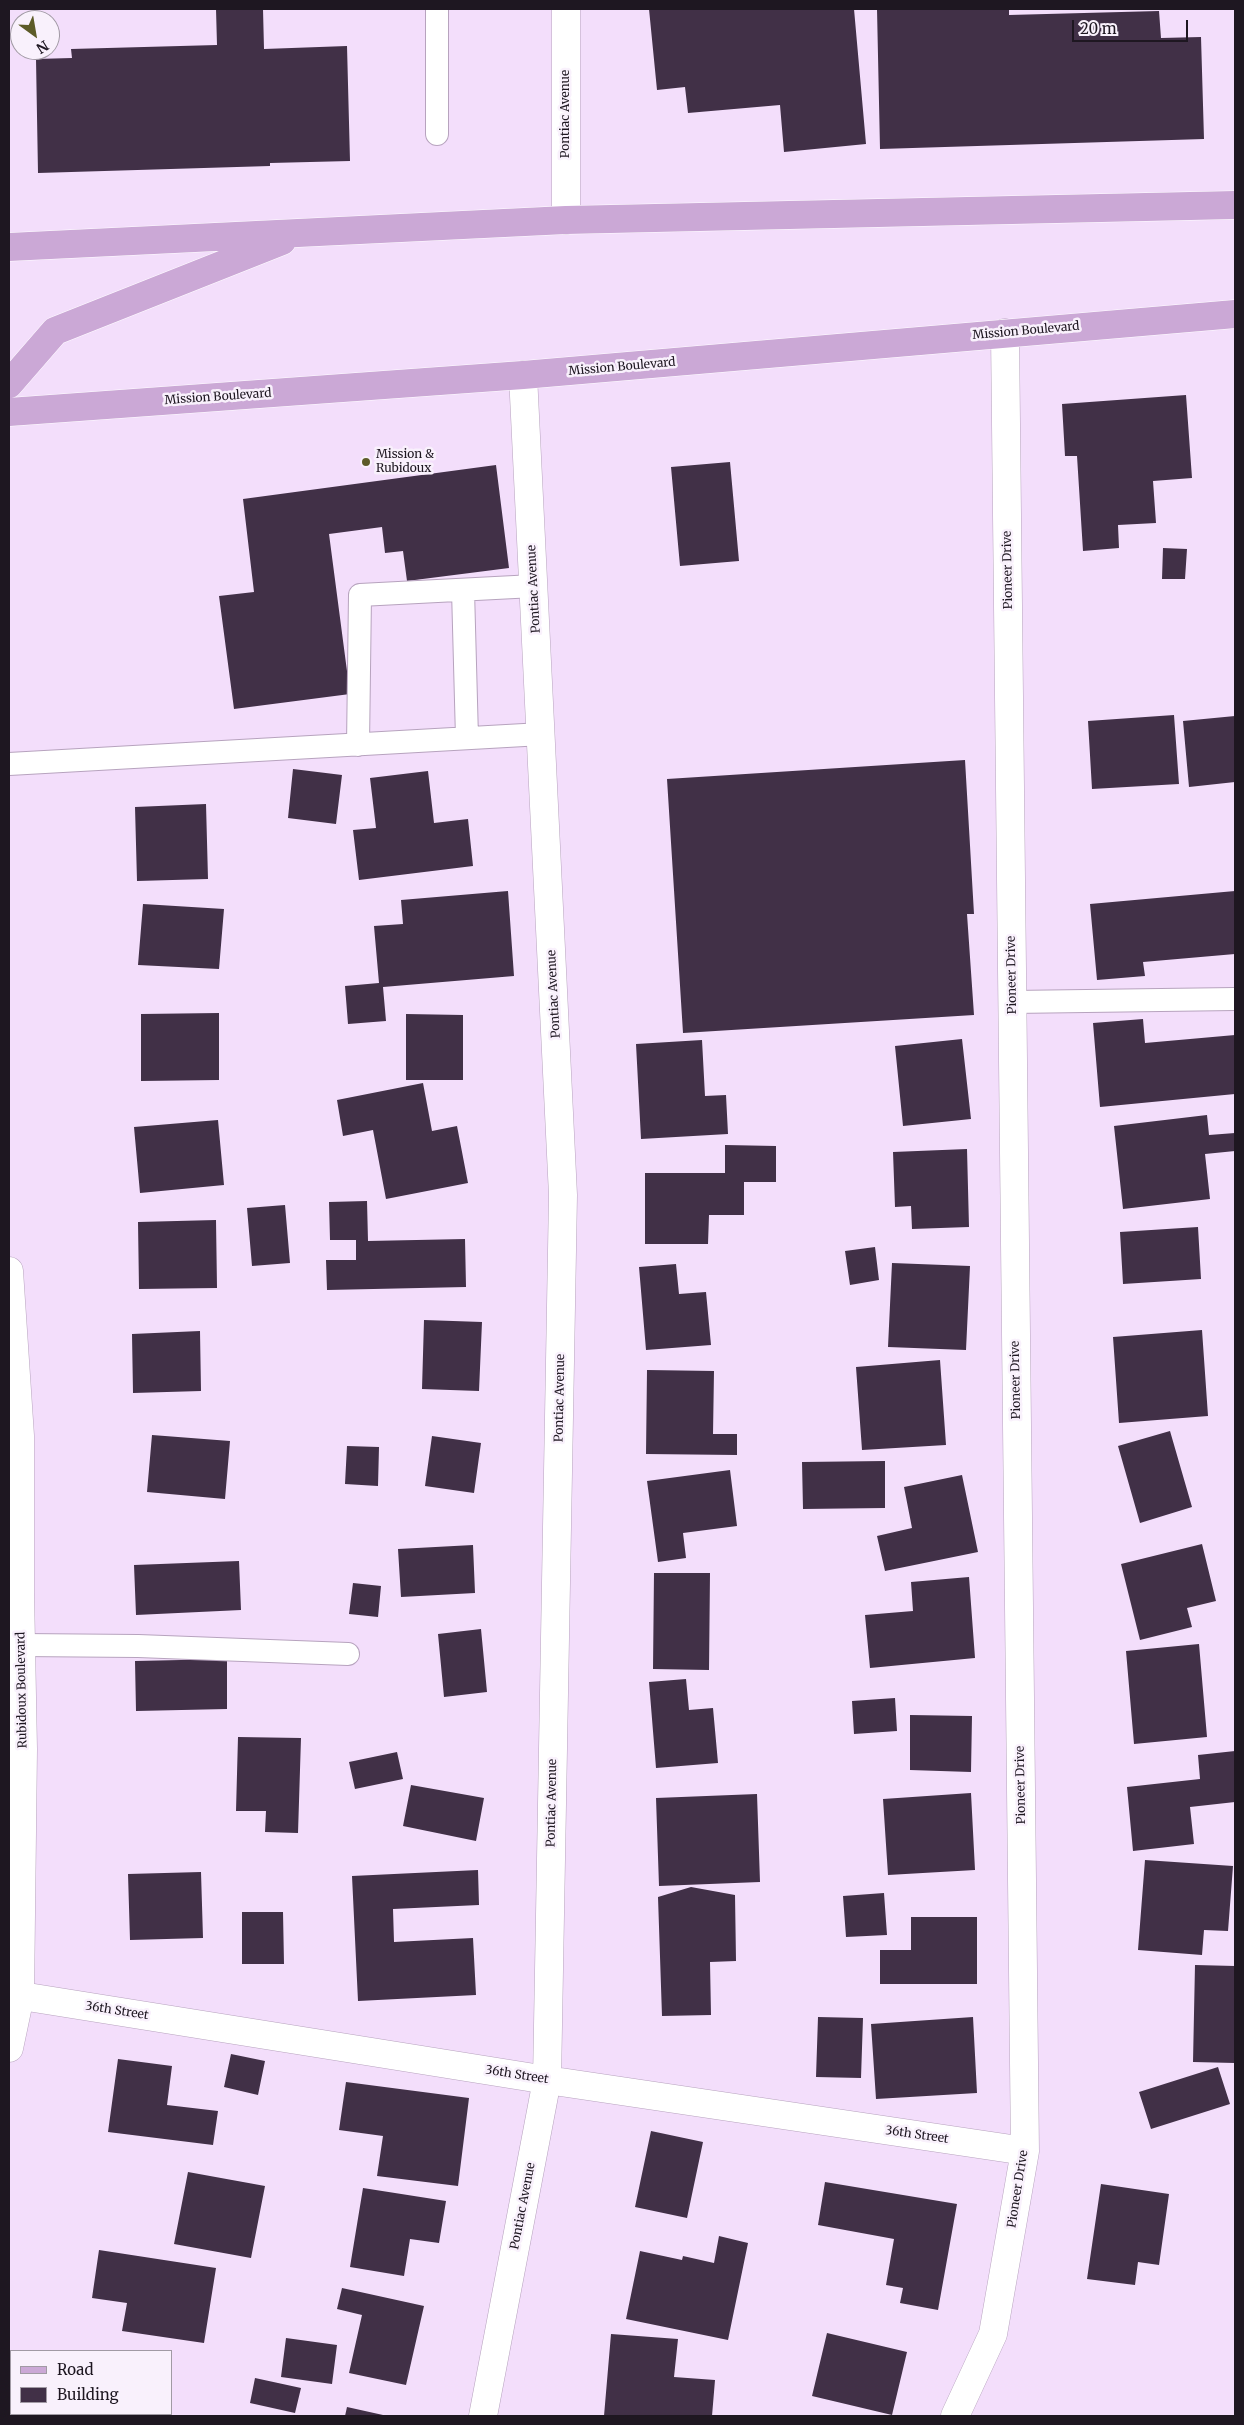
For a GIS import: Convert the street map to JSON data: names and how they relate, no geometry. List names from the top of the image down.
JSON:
{
  "streets": {
    "main road": ["Mission Boulevard"],
    "street": [
      "Pontiac Avenue",
      "Pioneer Drive",
      "Rubidoux Boulevard",
      "36th Street"
    ]
  },
  "crossings": [
    ["Pontiac Avenue", "Mission Boulevard"],
    ["Pontiac Avenue", "36th Street"],
    ["Mission Boulevard", "Pioneer Drive"],
    ["Pioneer Drive", "36th Street"],
    ["Rubidoux Boulevard", "36th Street"]
  ],
  "places": ["Mission & Rubidoux"],
  "legend": ["Road", "Building"],
  "scale_bar": "20 m",
  "north": "bottom right"
}
